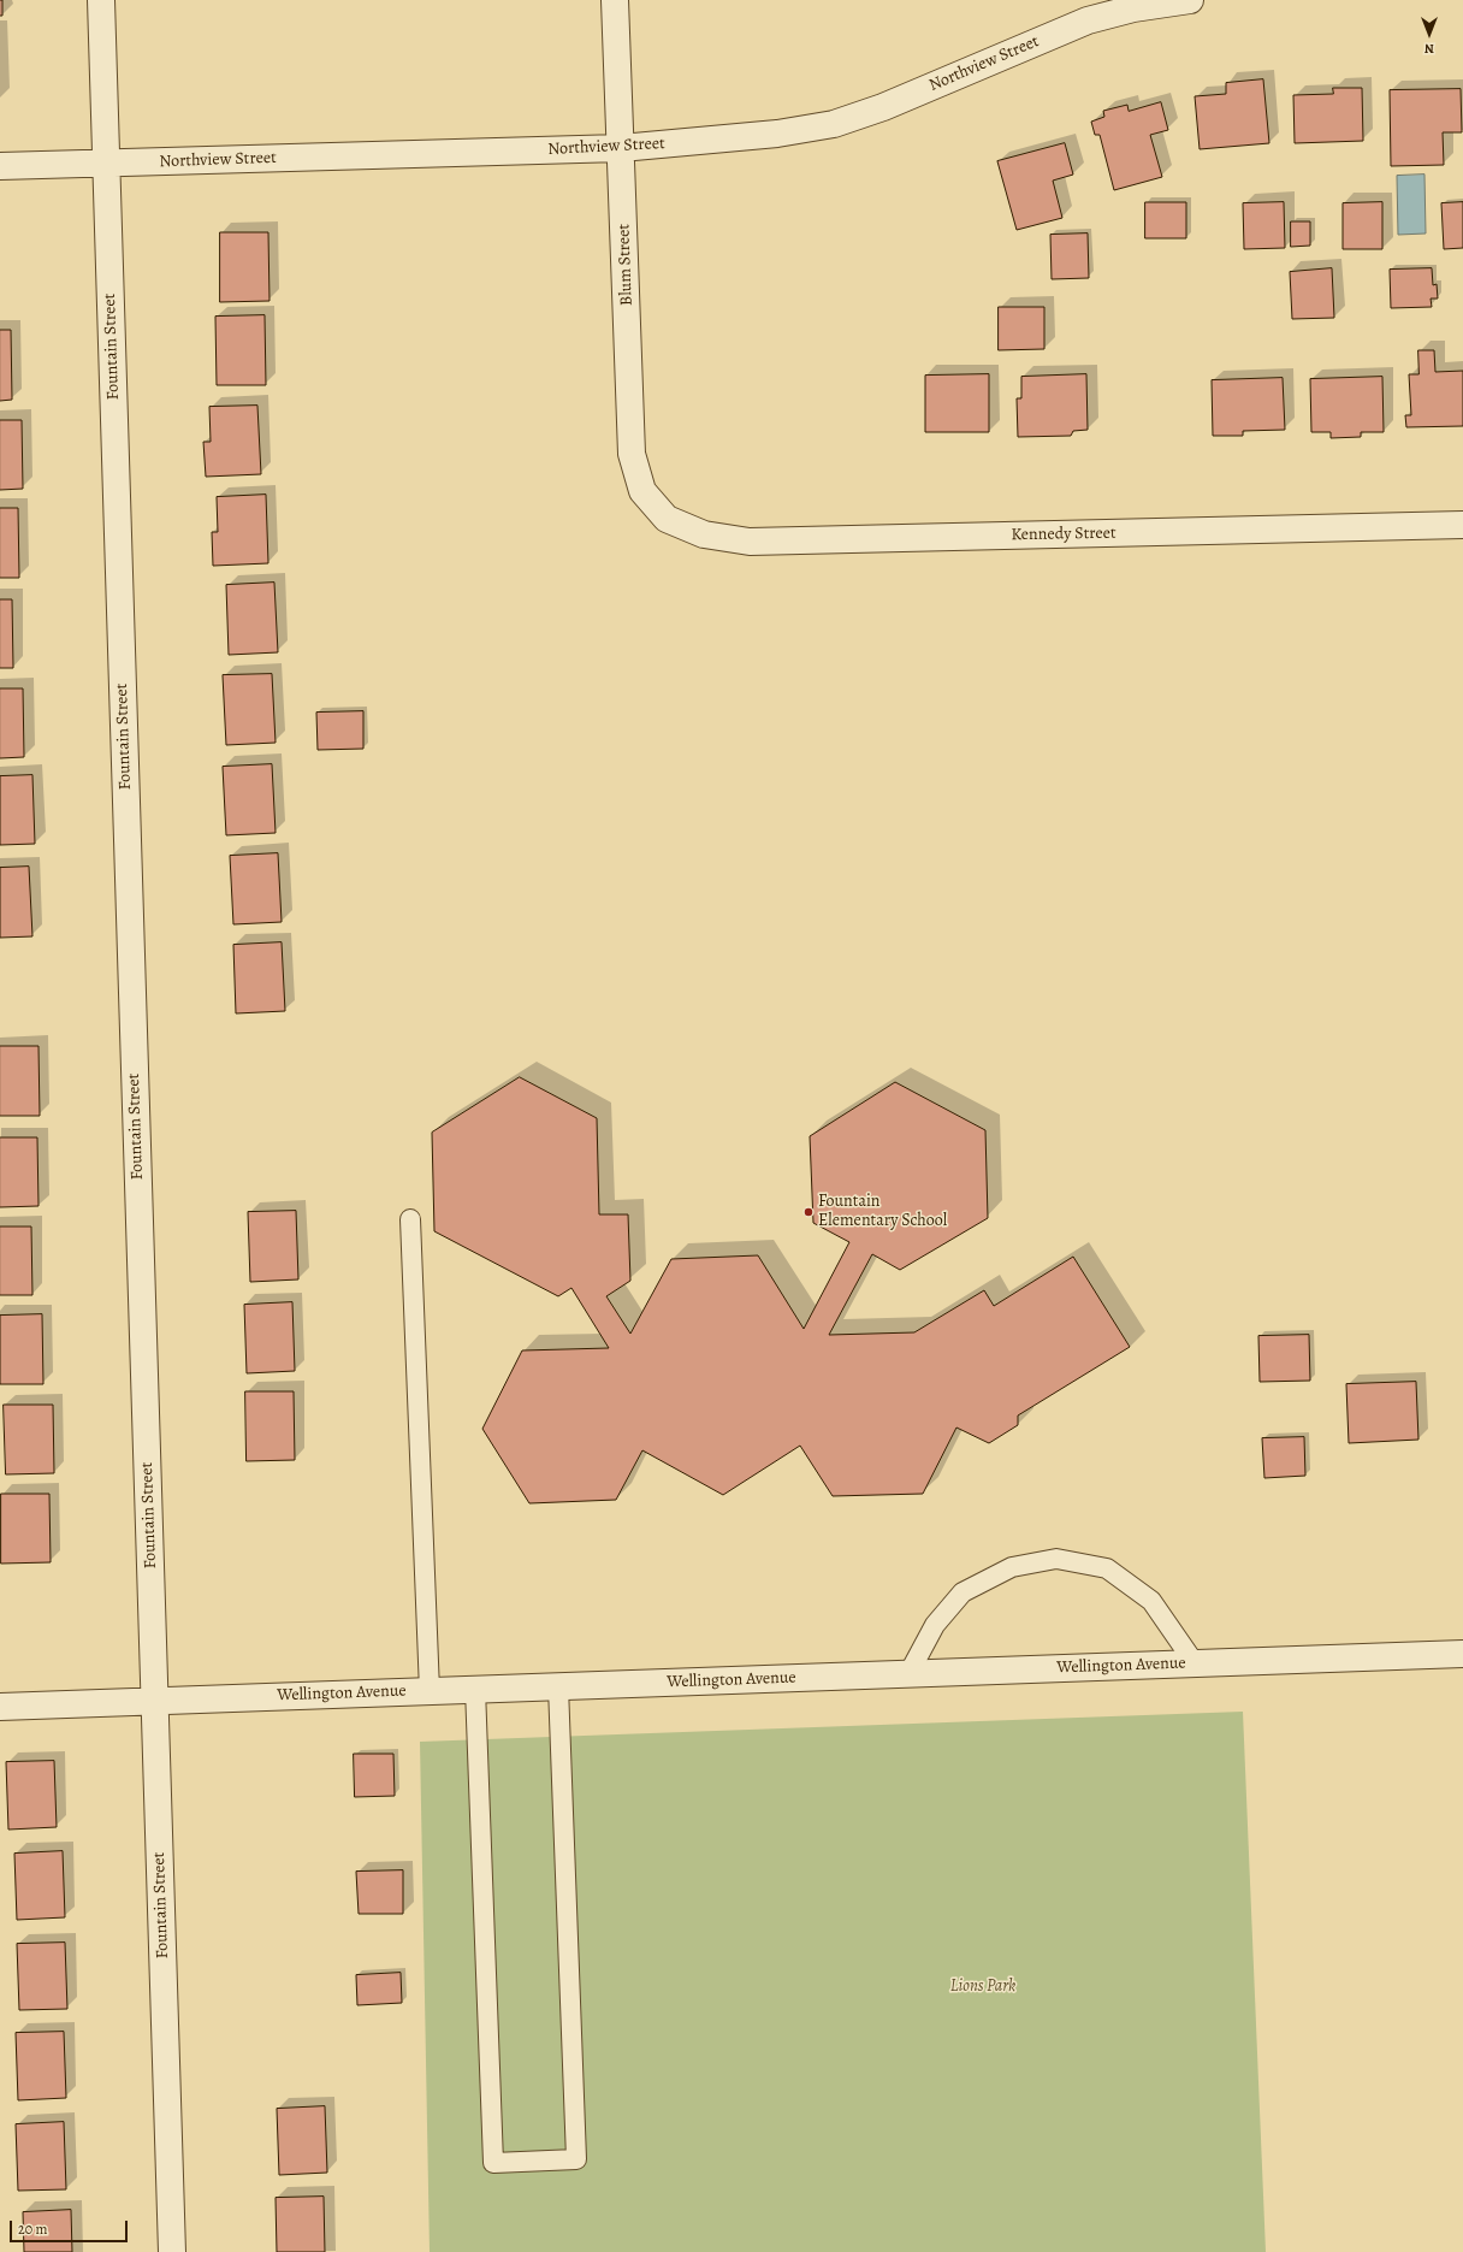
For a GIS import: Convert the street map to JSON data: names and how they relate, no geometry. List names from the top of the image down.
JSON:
{
  "streets": {
    "street": [
      "Northview Street",
      "Blum Street",
      "Fountain Street",
      "Kennedy Street",
      "Wellington Avenue"
    ]
  },
  "crossings": [
    ["Northview Street", "Blum Street"],
    ["Northview Street", "Fountain Street"],
    ["Blum Street", "Kennedy Street"],
    ["Fountain Street", "Wellington Avenue"]
  ],
  "parks": ["Lions Park"],
  "places": ["Fountain Elementary School"],
  "scale_bar": "20 m",
  "north": "bottom"
}
